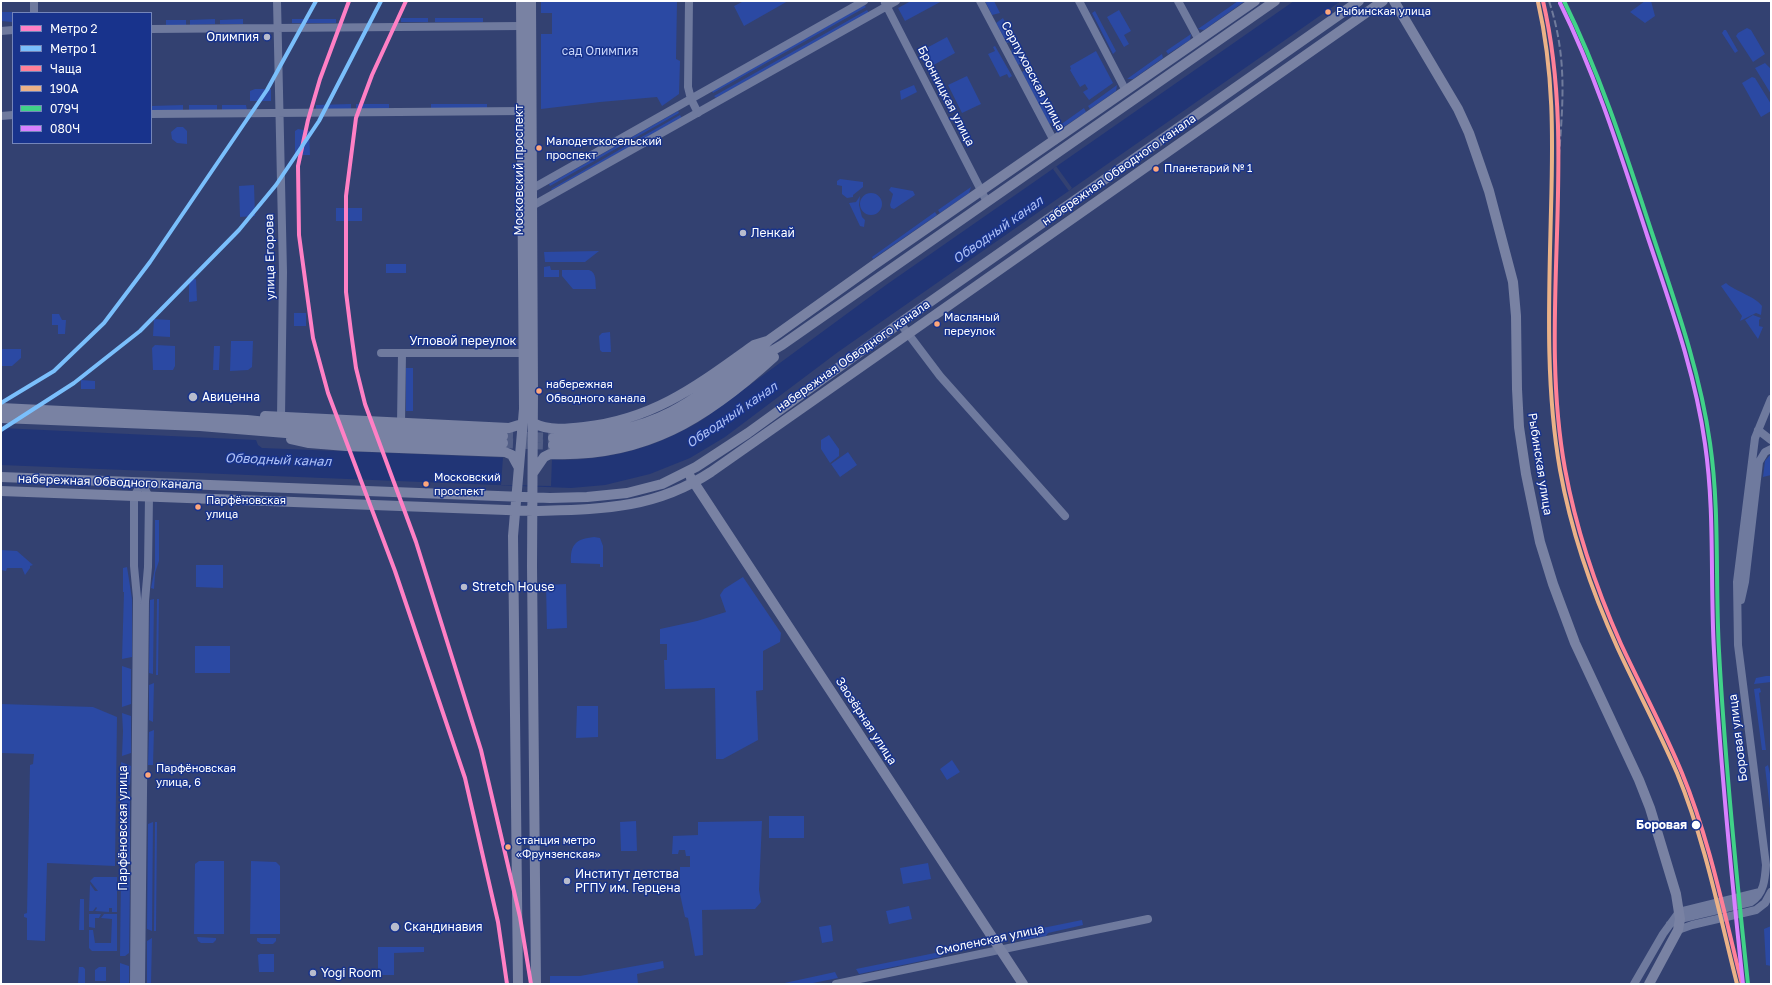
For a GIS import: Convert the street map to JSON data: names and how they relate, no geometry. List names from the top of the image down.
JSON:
{
  "streets": {
    "main road": [
      "Московский проспект",
      "набережная Обводного канала",
      "Рыбинская улица",
      "Заозёрная улица"
    ],
    "street": [
      "Серпуховская улица",
      "Бронницкая улица",
      "улица Егорова",
      "Угловой переулок",
      "Боровая улица",
      "Парфёновская улица",
      "Смоленская улица"
    ]
  },
  "crossings": [
    ["Московский проспект", "набережная Обводного канала"],
    ["Московский проспект", "Угловой переулок"],
    ["набережная Обводного канала", "Заозёрная улица"],
    ["набережная Обводного канала", "Парфёновская улица"],
    ["Заозёрная улица", "Смоленская улица"]
  ],
  "water": ["Обводный канал"],
  "parks": ["сад Олимпия"],
  "places": [
    "Рыбинская улица",
    "Олимпия",
    "Малодетскосельский проспект",
    "Планетарий № 1",
    "Ленкай",
    "Масляный переулок",
    "набережная Обводного канала",
    "Авиценна",
    "Московский проспект",
    "Парфёновская улица",
    "Stretch House",
    "Парфёновская улица, 6",
    "Боровая",
    "станция метро «Фрунзенская»",
    "Институт детства РГПУ им. Герцена",
    "Скандинавия",
    "Yogi Room"
  ],
  "lines": [
    "metro line 2",
    "metro line 1",
    "transit line Чаща",
    "transit line 079Ч",
    "transit line 190А",
    "transit line 080Ч"
  ],
  "legend": [
    "Метро 2",
    "Метро 1",
    "Чаща",
    "190А",
    "079Ч",
    "080Ч"
  ]
}
